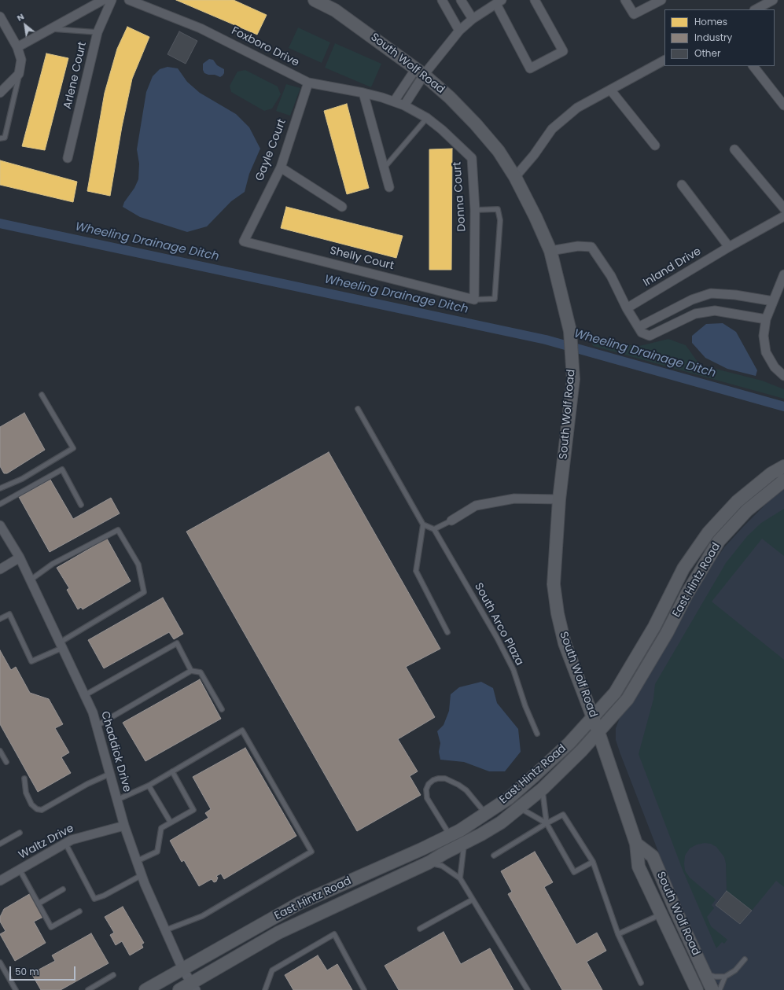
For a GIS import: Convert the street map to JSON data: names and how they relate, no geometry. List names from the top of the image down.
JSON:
{
  "streets": {
    "main road": ["South Wolf Road", "East Hintz Road"],
    "street": [
      "Foxboro Drive",
      "Arlene Court",
      "Gayle Court",
      "Donna Court",
      "Shelly Court",
      "Inland Drive",
      "Chaddick Drive",
      "Waltz Drive"
    ],
    "lane": ["South Arco Plaza"]
  },
  "crossings": [
    ["Foxboro Drive", "Gayle Court"],
    ["Foxboro Drive", "Donna Court"],
    ["South Wolf Road", "East Hintz Road"],
    ["Gayle Court", "Shelly Court"],
    ["Donna Court", "Shelly Court"],
    ["East Hintz Road", "Chaddick Drive"],
    ["Chaddick Drive", "Waltz Drive"]
  ],
  "water": ["Wheeling Drainage Ditch"],
  "legend": ["Homes", "Industry", "Other"],
  "scale_bar": "50 m",
  "north": "top left"
}
